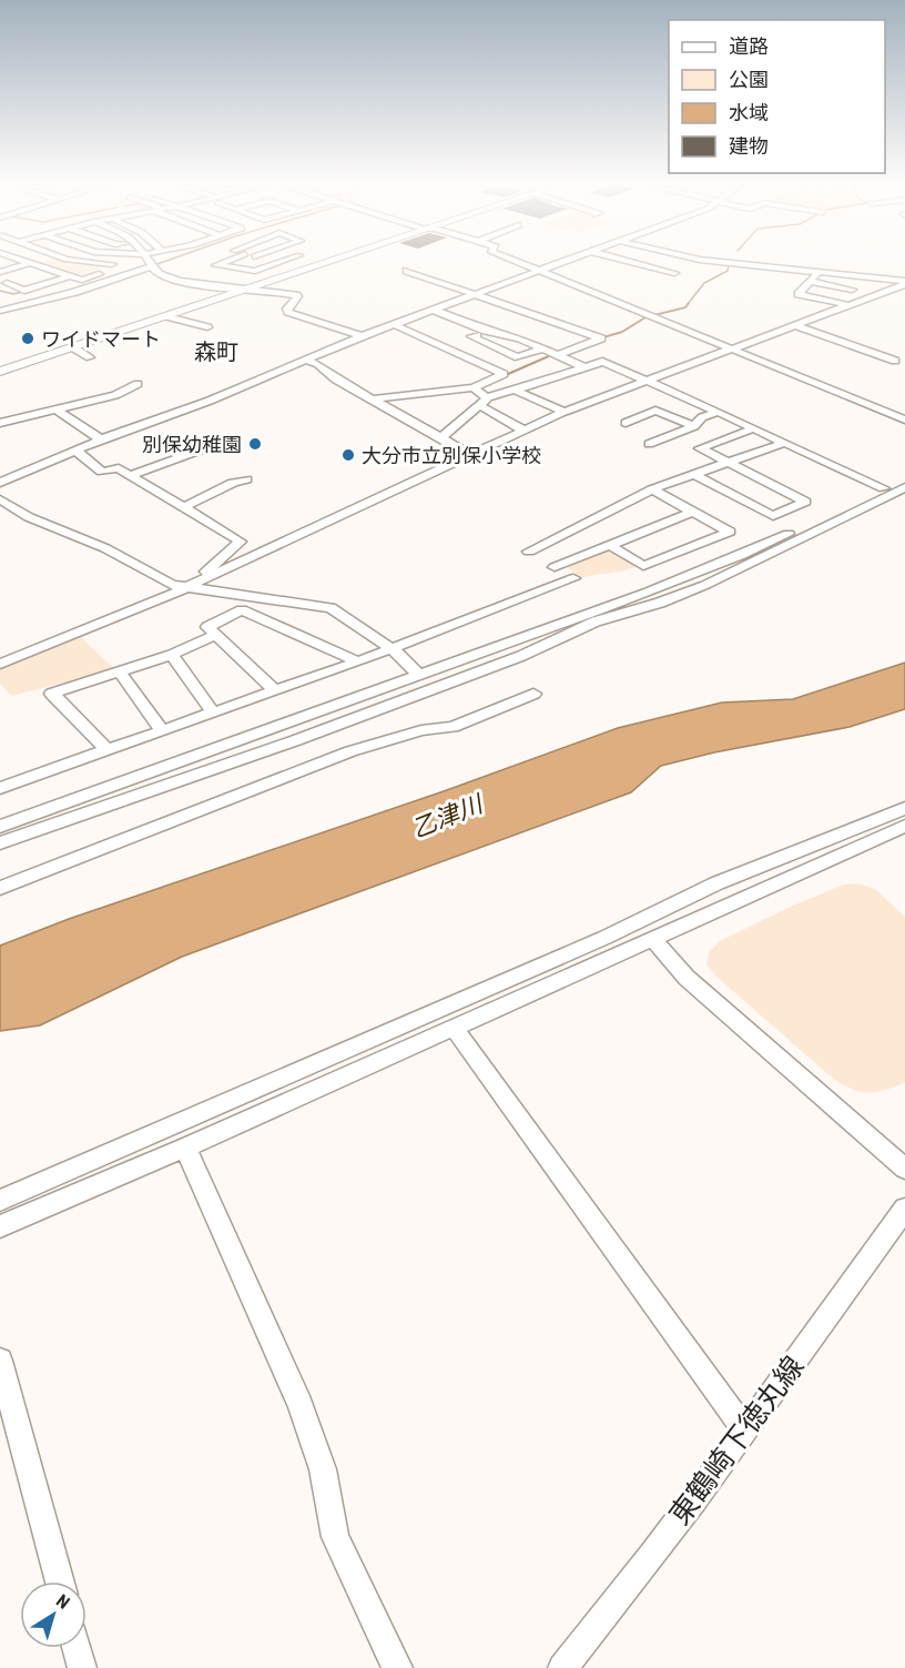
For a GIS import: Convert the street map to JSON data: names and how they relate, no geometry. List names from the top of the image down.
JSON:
{
  "streets": {
    "street": ["東鶴崎下徳丸線"]
  },
  "districts": ["森町"],
  "water": ["乙津川"],
  "places": ["ワイドマート", "別保幼稚園", "大分市立別保小学校"],
  "legend": [
    "道路",
    "公園",
    "水域",
    "建物"
  ],
  "north": "top right"
}
